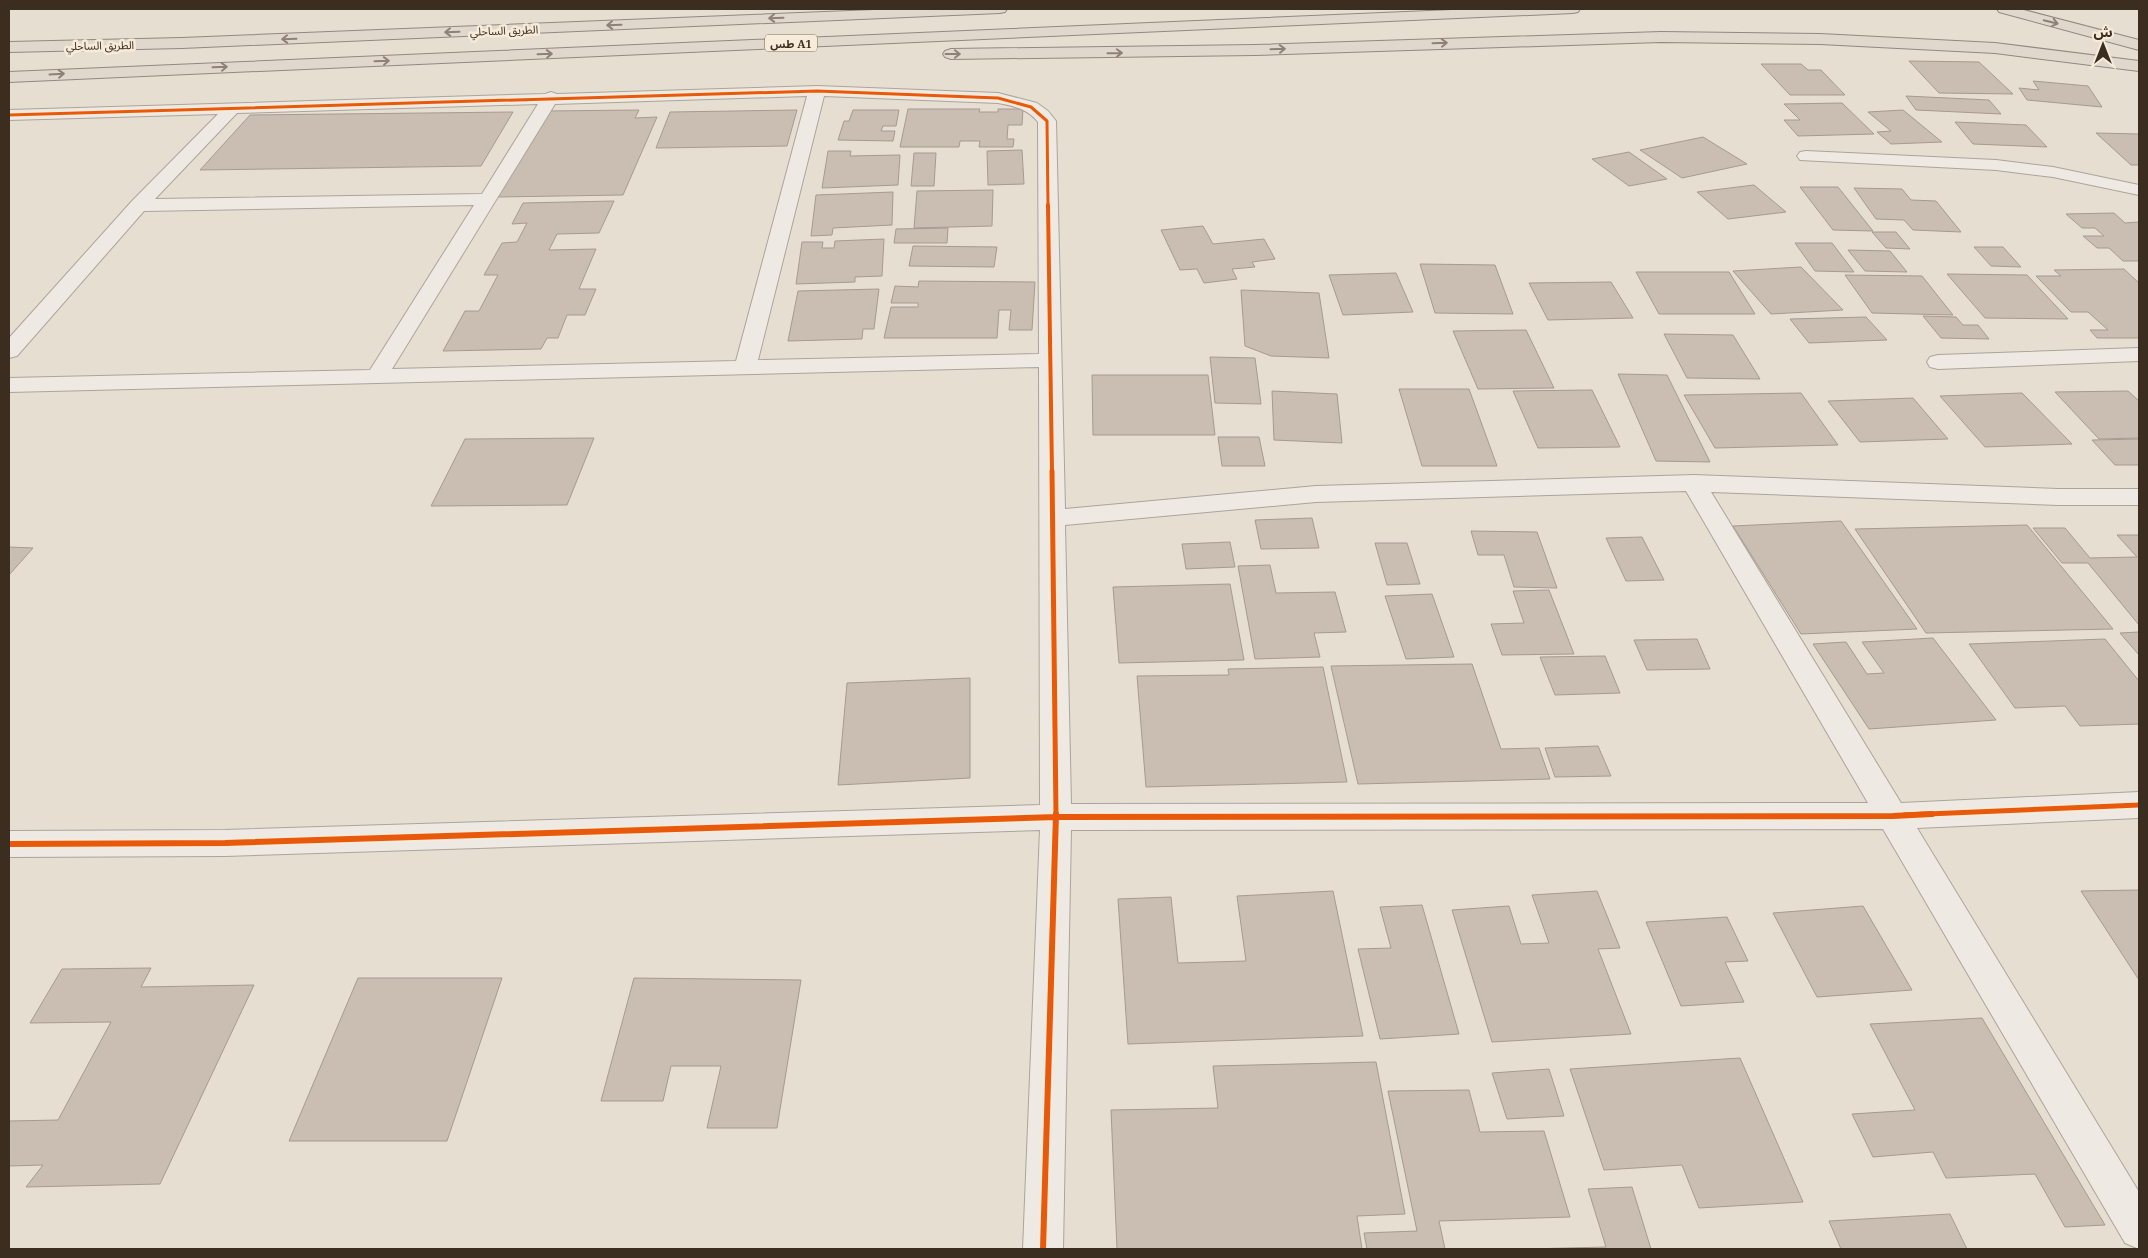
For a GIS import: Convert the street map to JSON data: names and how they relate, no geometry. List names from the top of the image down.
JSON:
{
  "streets": {
    "highway": ["الطريق الساحلي", "طس A1"]
  },
  "north": "top"
}
